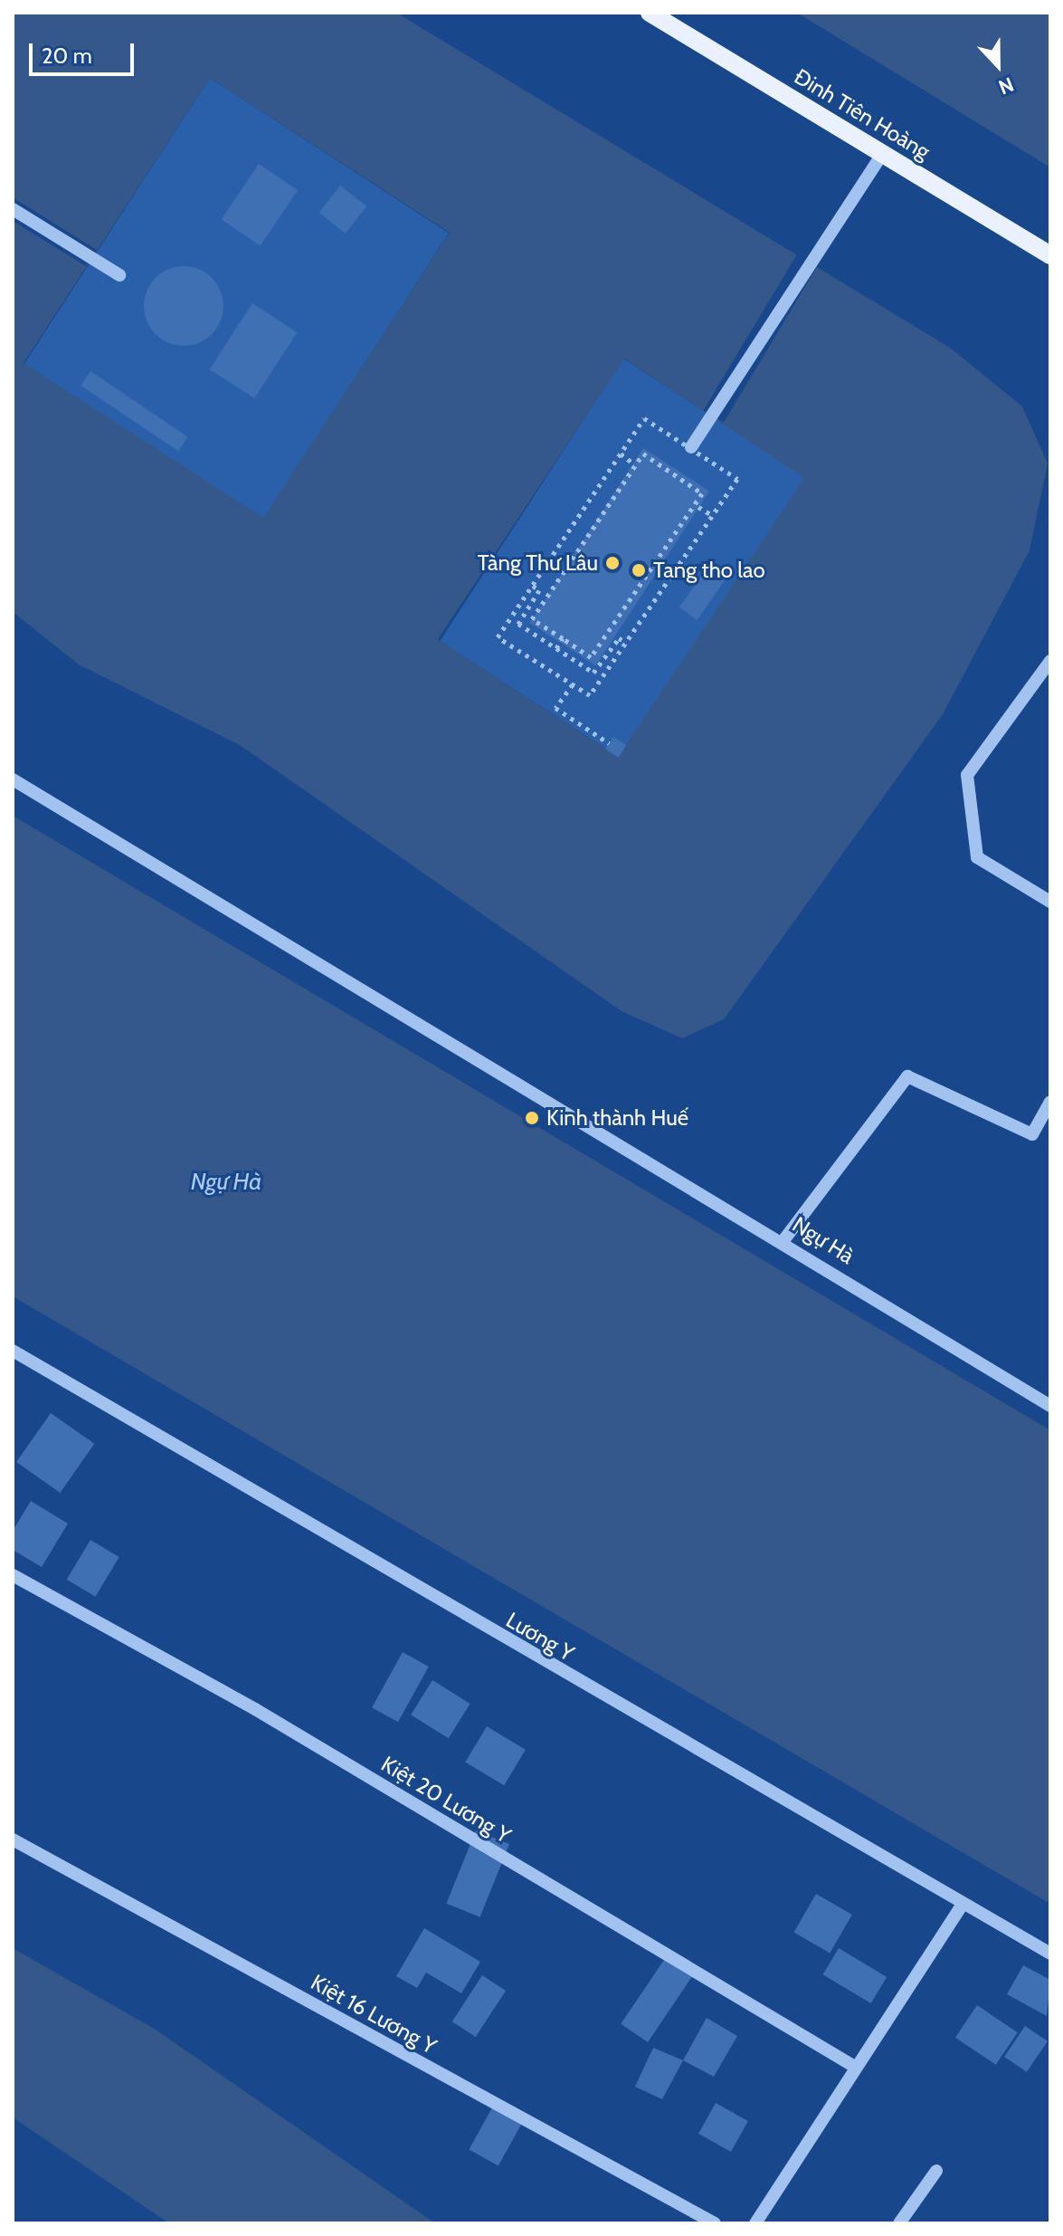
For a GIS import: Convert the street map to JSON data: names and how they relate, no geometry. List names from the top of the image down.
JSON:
{
  "streets": {
    "main road": ["Đinh Tiên Hoàng"],
    "street": [
      "Ngự Hà",
      "Lương Y",
      "Kiệt 20 Lương Y",
      "Kiệt 16 Lương Y"
    ]
  },
  "water": ["Ngự Hà"],
  "places": ["Tàng Thư Lâu", "Tang tho lao", "Kinh thành Huế"],
  "scale_bar": "20 m",
  "north": "bottom"
}
